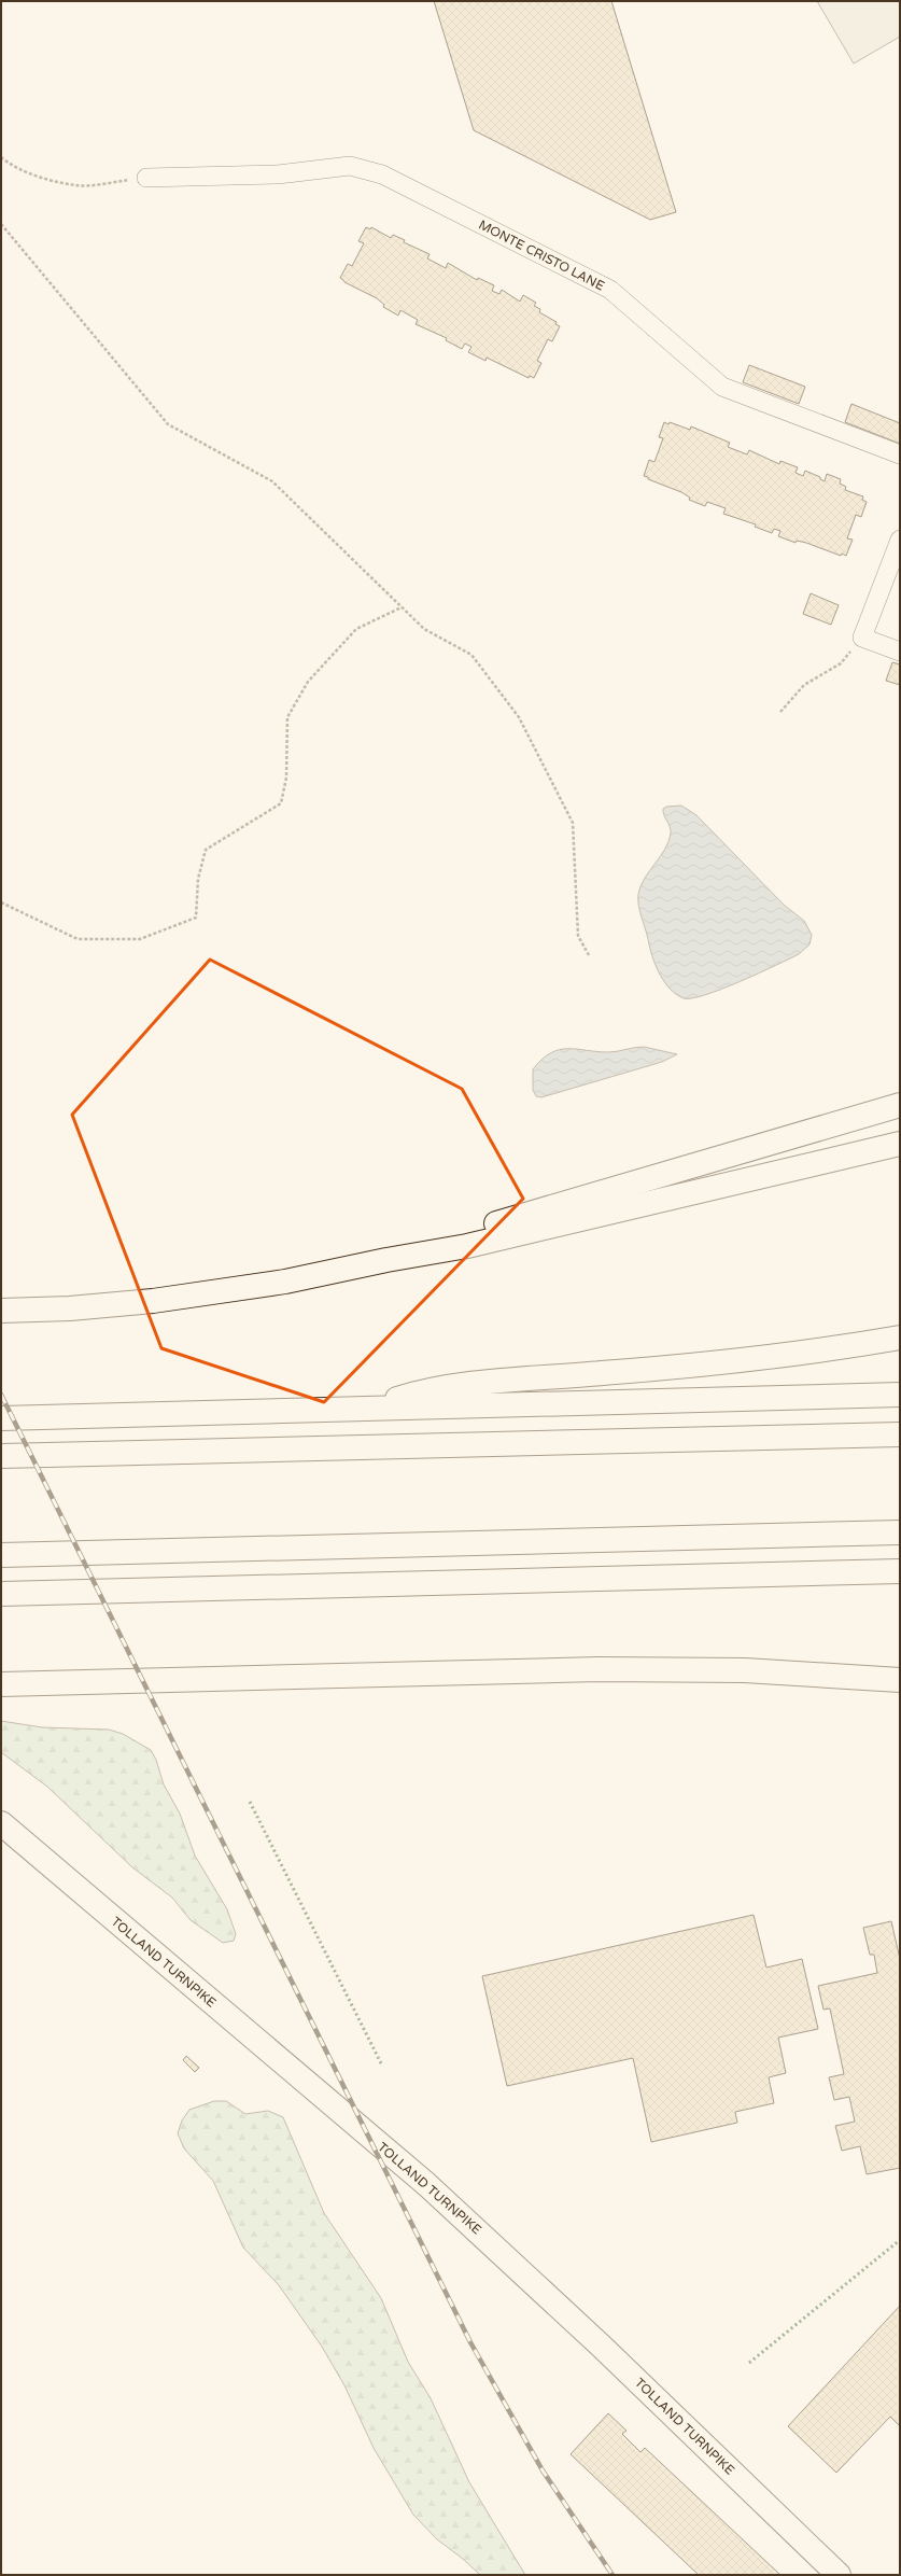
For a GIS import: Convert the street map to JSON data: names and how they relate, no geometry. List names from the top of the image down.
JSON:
{
  "streets": {
    "main road": ["TOLLAND TURNPIKE"],
    "street": ["MONTE CRISTO LANE"]
  }
}
